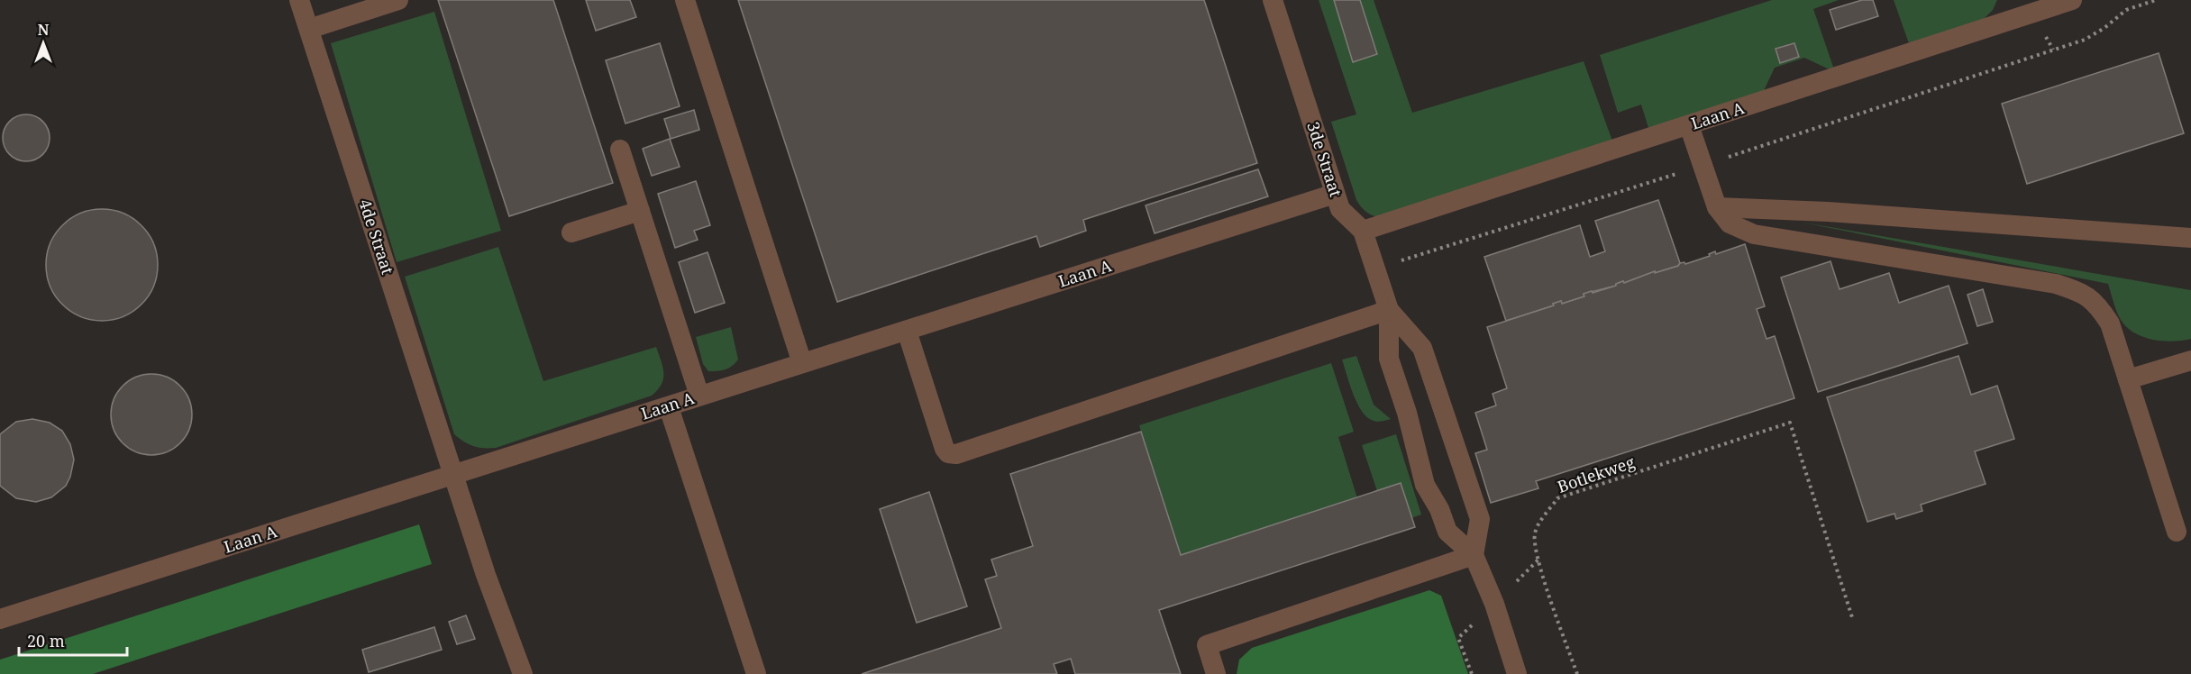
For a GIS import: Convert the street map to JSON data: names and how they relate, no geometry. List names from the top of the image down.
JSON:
{
  "streets": {
    "lane": ["Laan A", "3de Straat", "4de Straat"],
    "path": ["Botlekweg"]
  },
  "crossings": [
    ["Laan A", "3de Straat"],
    ["Laan A", "4de Straat"]
  ],
  "scale_bar": "20 m",
  "north": "top"
}
